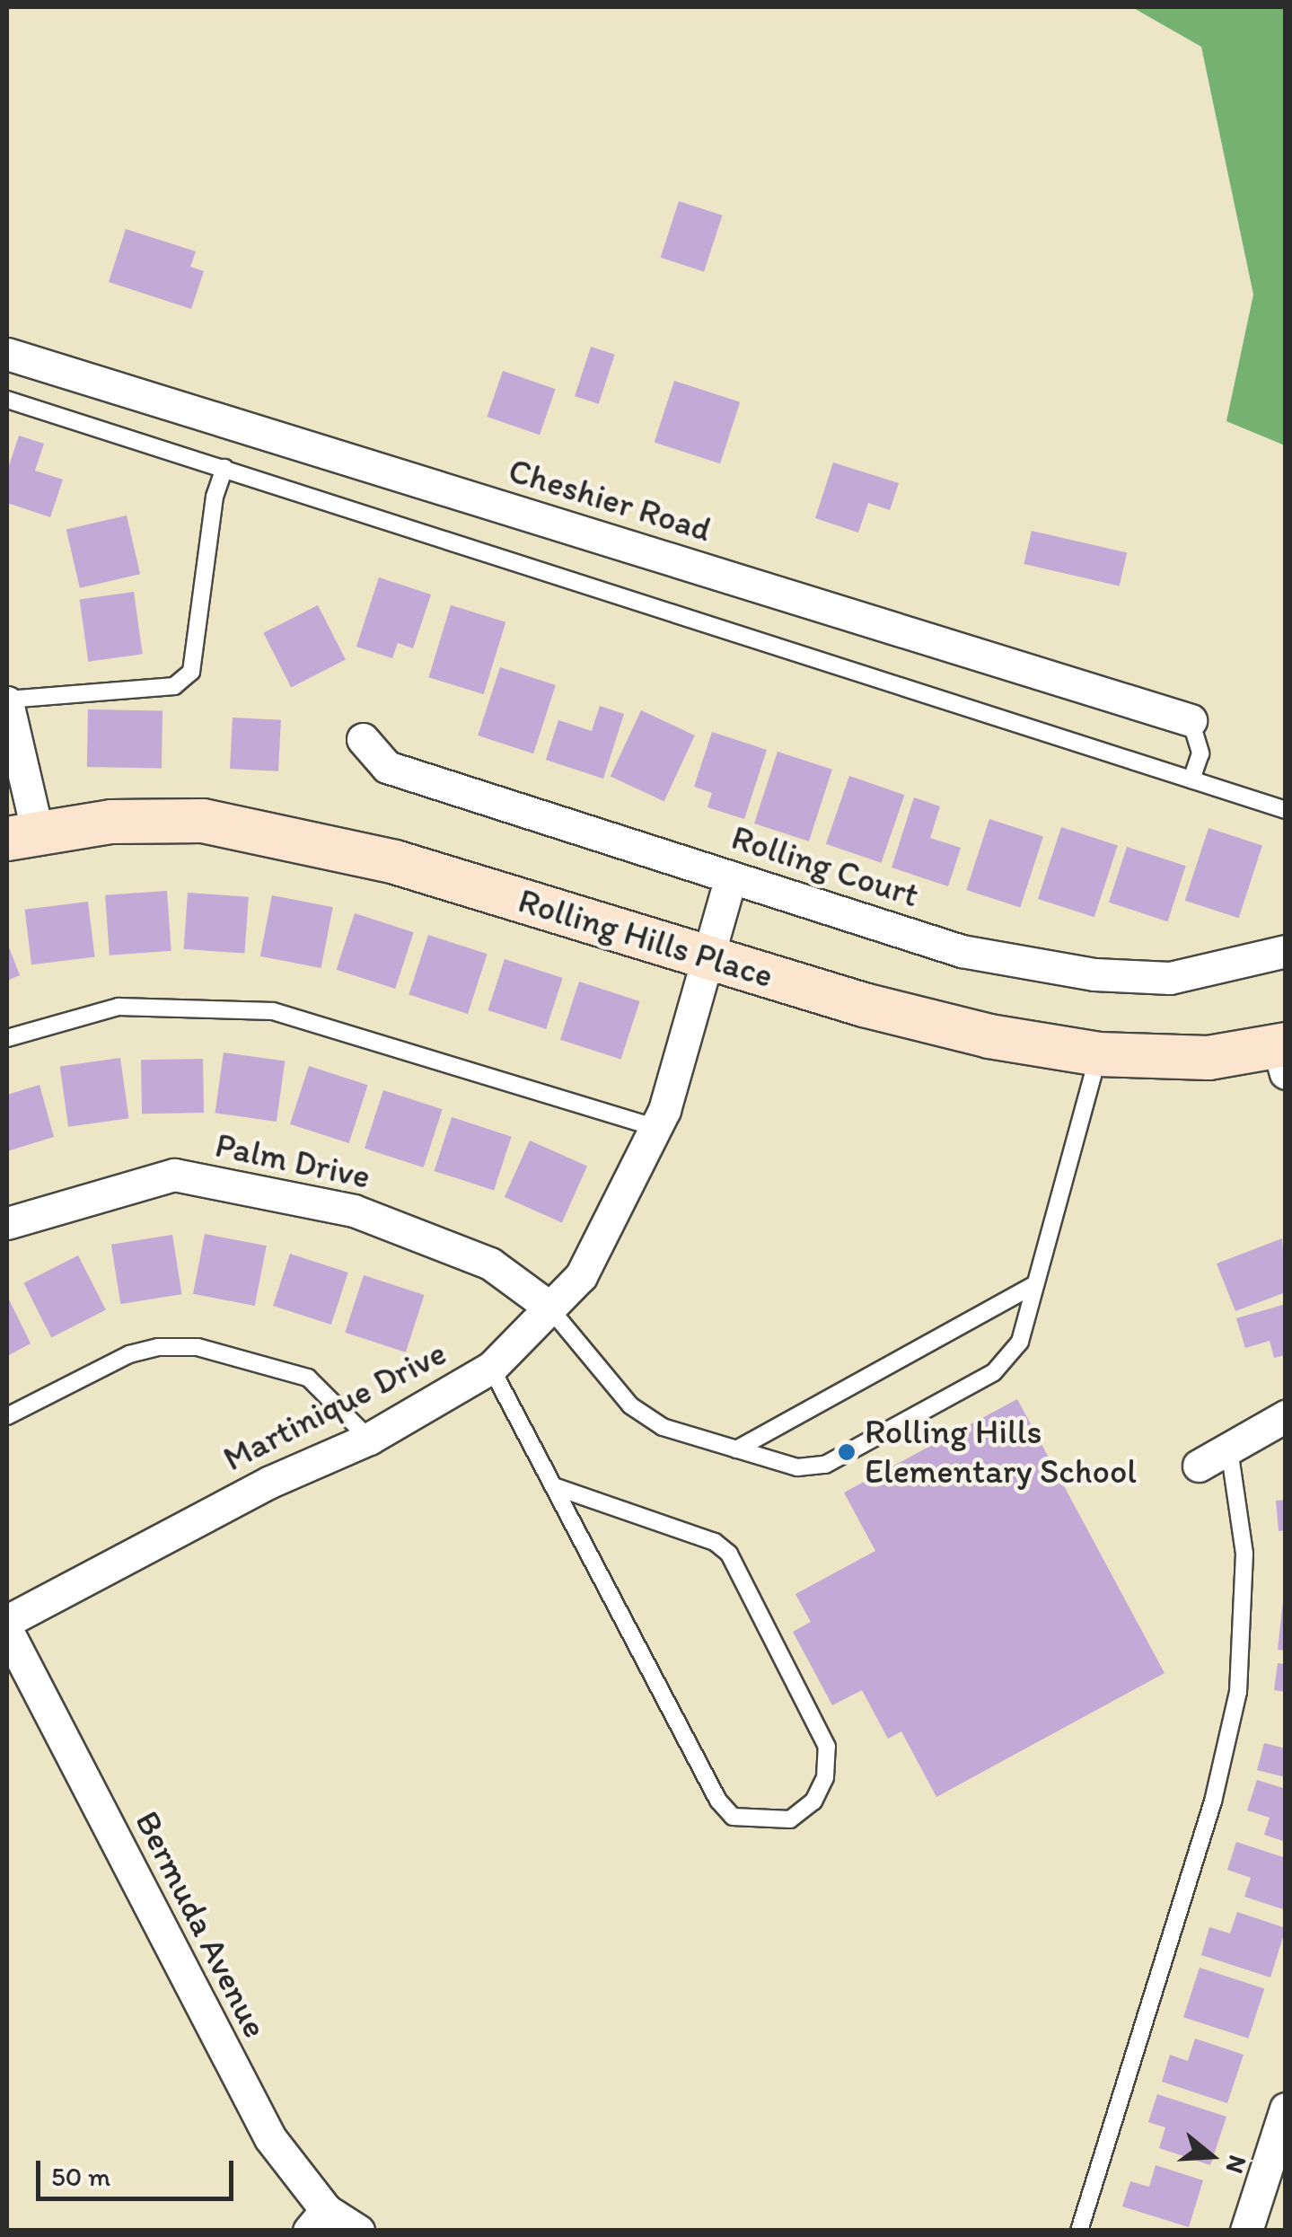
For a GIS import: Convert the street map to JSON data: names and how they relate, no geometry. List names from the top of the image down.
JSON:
{
  "streets": {
    "street": [
      "Cheshier Road",
      "Rolling Court",
      "Rolling Hills Place",
      "Palm Drive",
      "Martinique Drive",
      "Bermuda Avenue"
    ]
  },
  "crossings": [
    ["Rolling Court", "Martinique Drive"],
    ["Rolling Hills Place", "Martinique Drive"],
    ["Palm Drive", "Martinique Drive"]
  ],
  "places": ["Rolling Hills Elementary School"],
  "scale_bar": "50 m",
  "north": "right"
}
